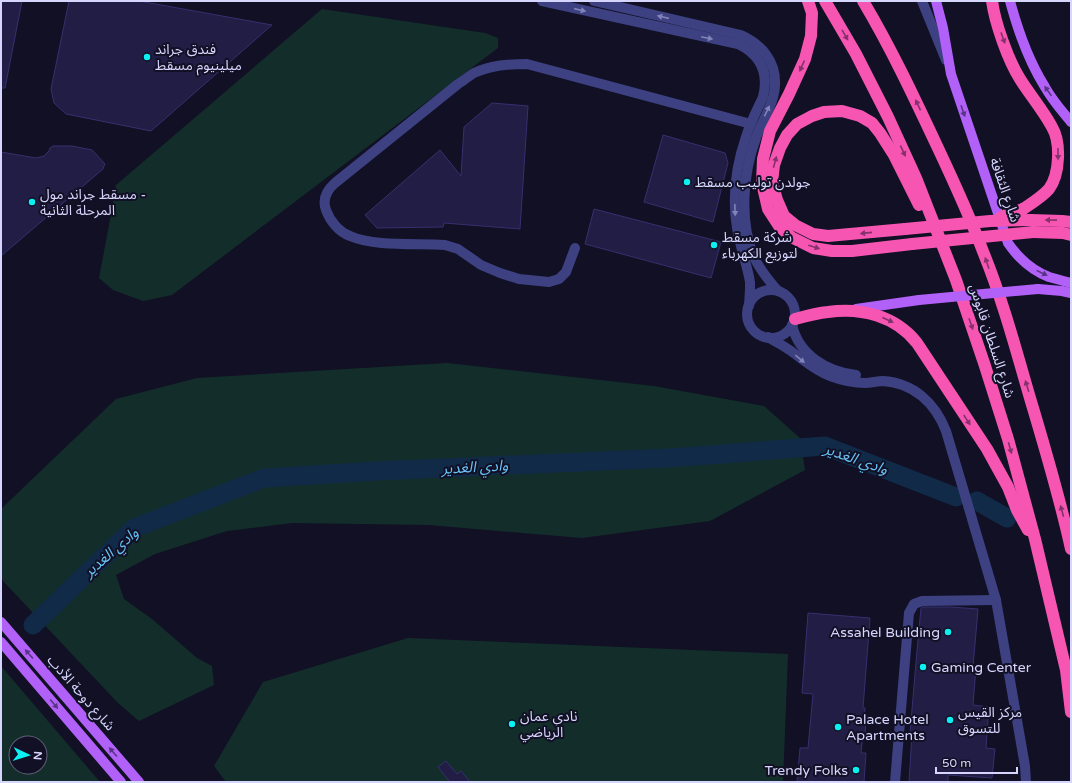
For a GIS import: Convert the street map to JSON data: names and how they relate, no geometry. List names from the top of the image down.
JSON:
{
  "streets": {
    "highway": ["شارع السلطان قابوس"],
    "main road": ["شارع الثقافة", "شارع دوحة الأدب"]
  },
  "one_way": ["شارع الثقافة"],
  "water": ["وادي الغدير"],
  "places": [
    "فندق جراند ميلينيوم مسقط",
    "جولدن توليب مسقط",
    "مسقط جراند مول - المرحلة الثانية",
    "شركة مسقط لتوزيع الكهرباء",
    "Assahel Building",
    "Gaming Center",
    "مركز القيس للتسوق",
    "نادي عمان الرياضي",
    "Palace Hotel Apartments",
    "Trendy Folks"
  ],
  "scale_bar": "50 m",
  "north": "right"
}
